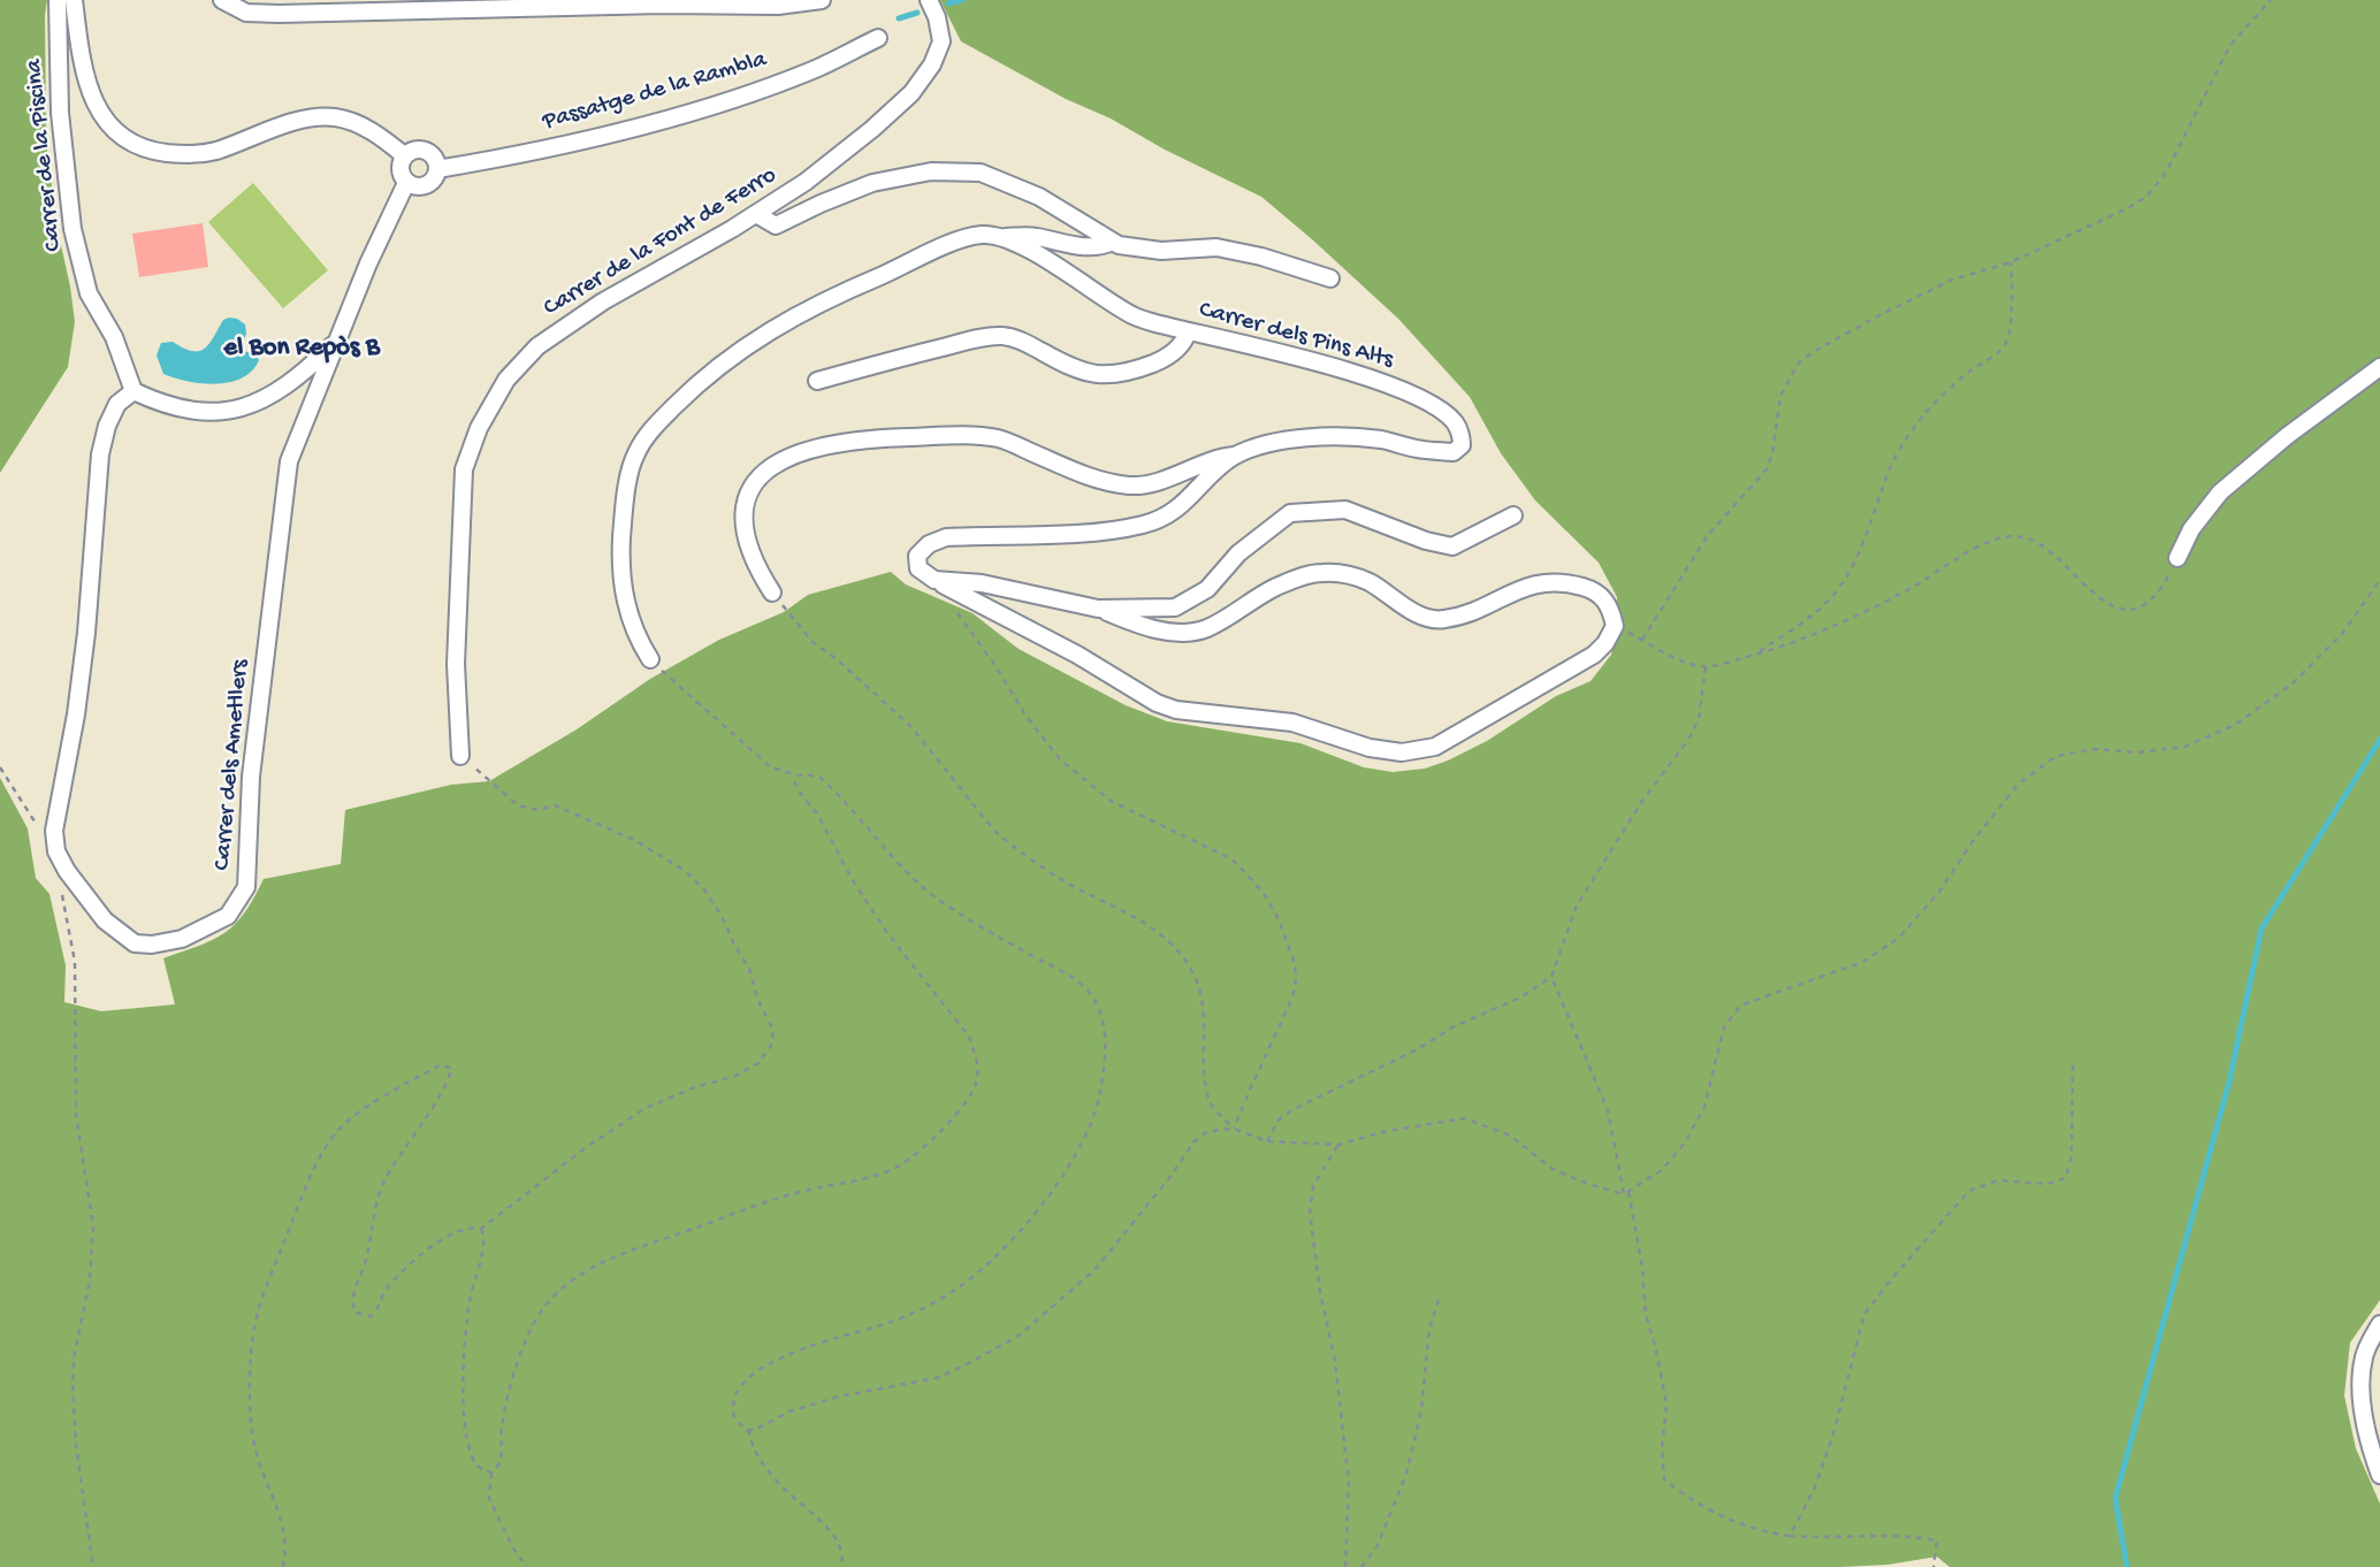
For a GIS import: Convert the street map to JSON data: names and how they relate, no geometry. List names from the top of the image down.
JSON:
{
  "streets": {
    "street": [
      "Passatge de la Rambla",
      "Carrer de la Piscina",
      "Carrer de la Font de Ferro",
      "Carrer dels Pins Alts",
      "Carrer dels Ametllers"
    ]
  },
  "crossings": [
    ["Passatge de la Rambla", "Carrer dels Ametllers"]
  ],
  "districts": ["el Bon Repòs B"]
}
